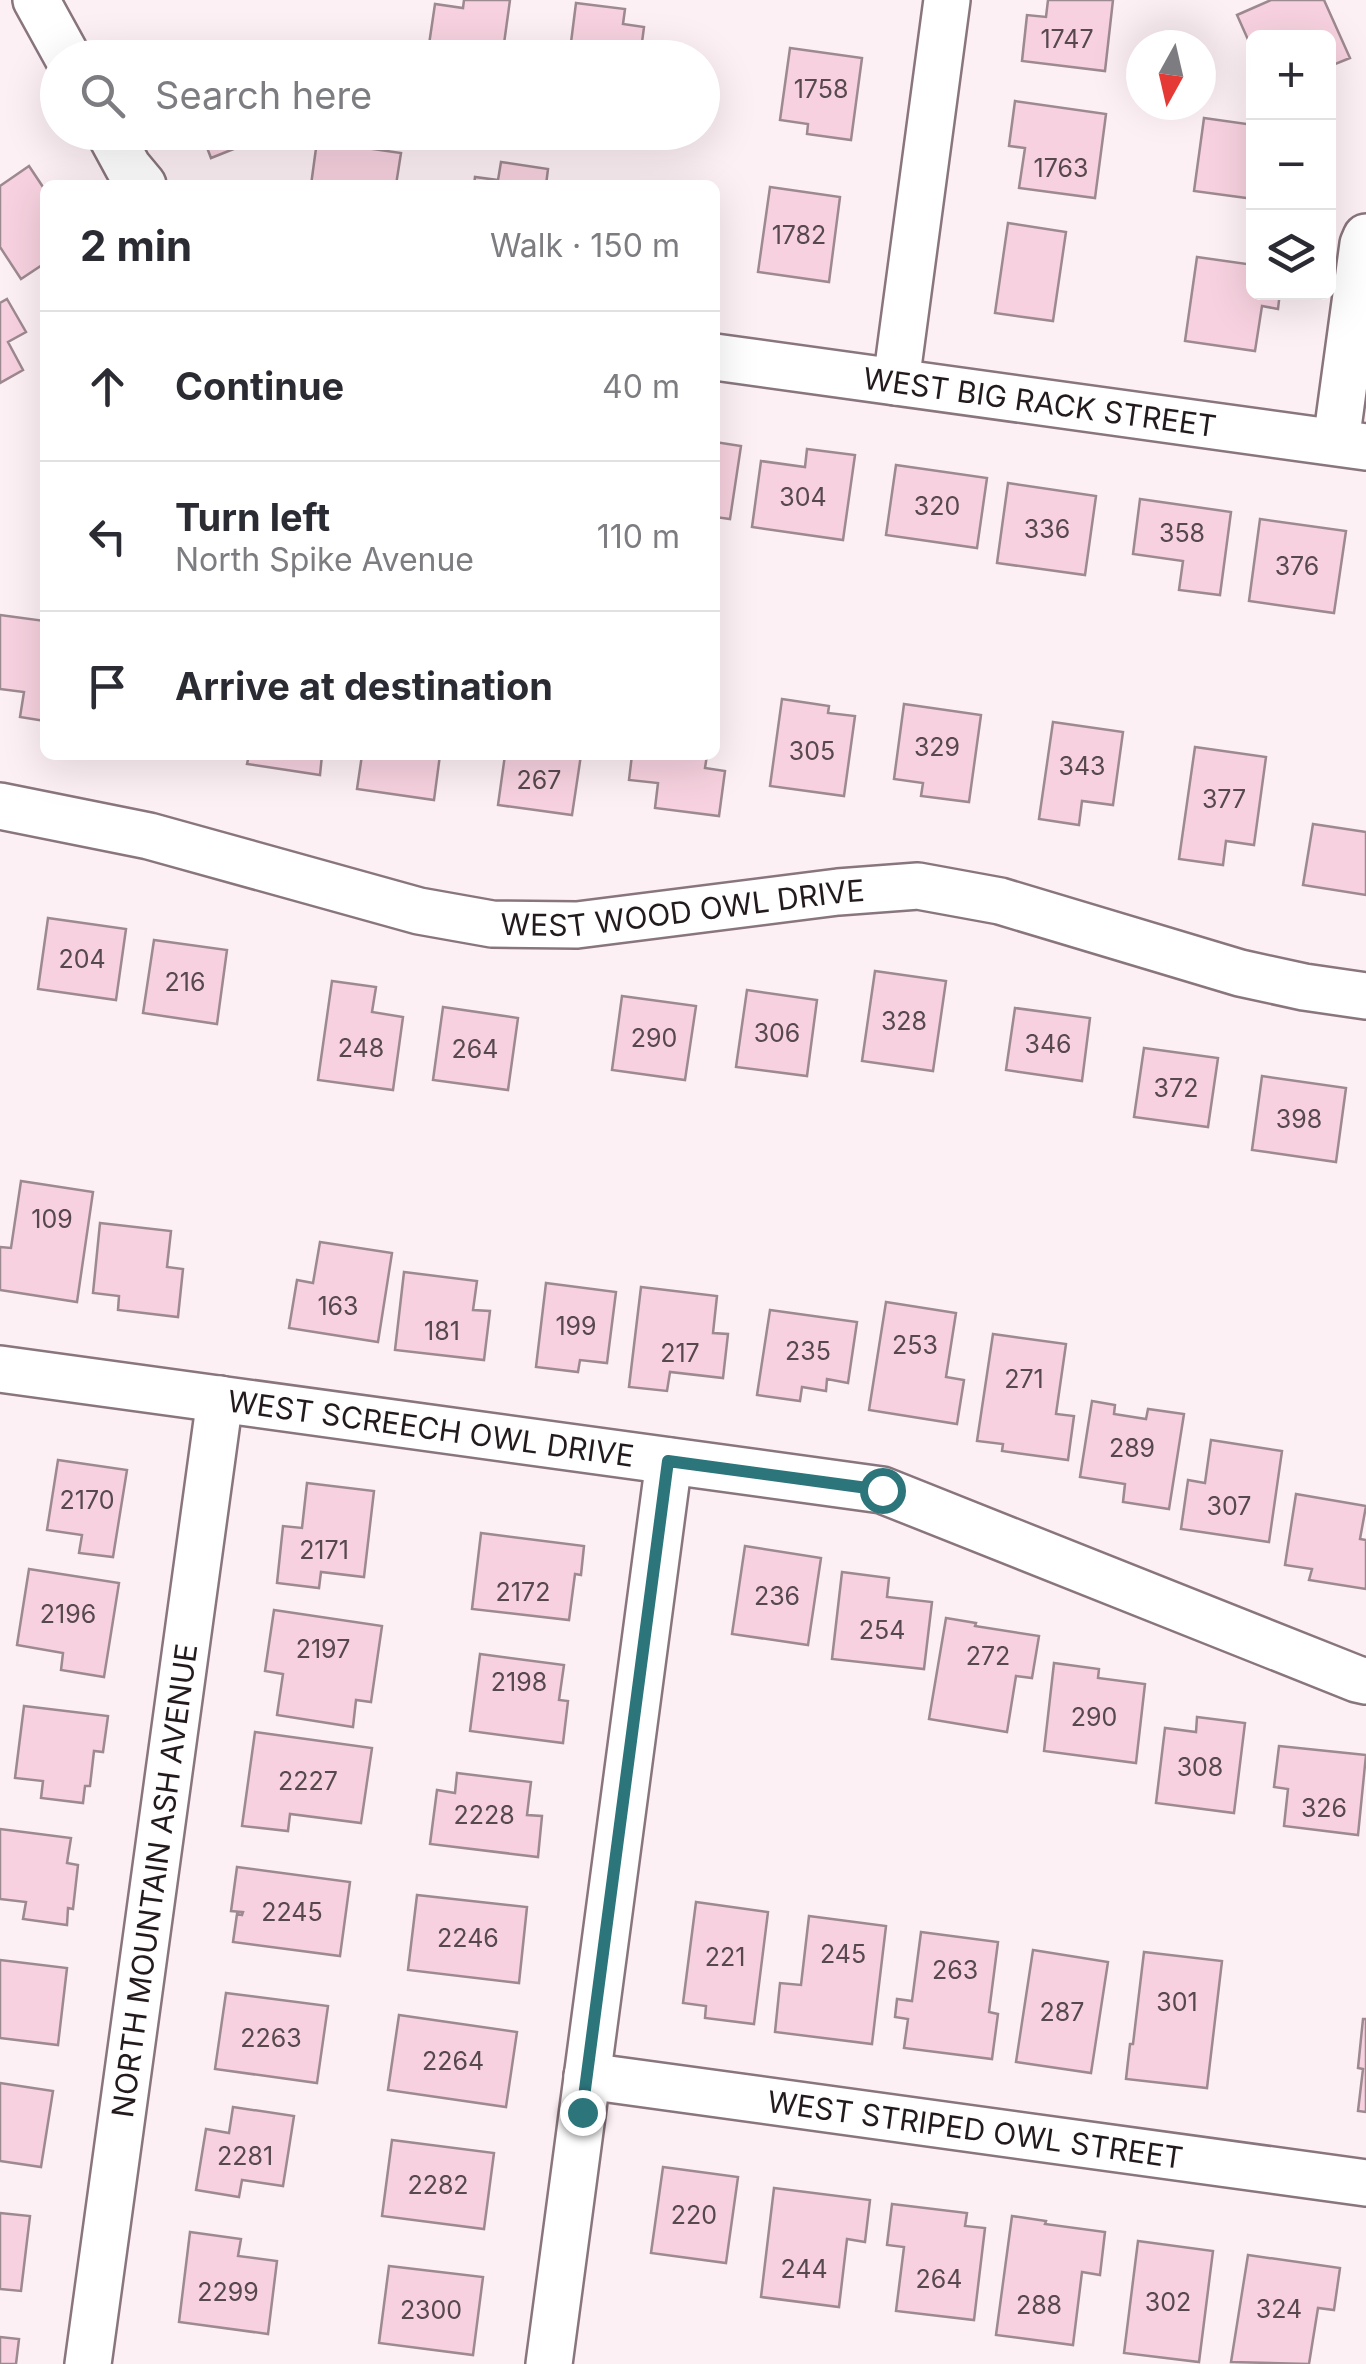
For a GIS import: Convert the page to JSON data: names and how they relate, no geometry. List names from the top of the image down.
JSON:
{
  "streets": {
    "street": [
      "WEST BIG RACK STREET",
      "WEST WOOD OWL DRIVE",
      "WEST SCREECH OWL DRIVE",
      "NORTH MOUNTAIN ASH AVENUE",
      "WEST STRIPED OWL STREET"
    ]
  },
  "crossings": [
    ["WEST SCREECH OWL DRIVE", "NORTH MOUNTAIN ASH AVENUE"]
  ],
  "house_numbers": [
    "1747",
    "1758",
    "1763",
    "1782",
    "304",
    "320",
    "336",
    "358",
    "376",
    "329",
    "305",
    "343",
    "267",
    "377",
    "204",
    "216",
    "328",
    "306",
    "290",
    "346",
    "248",
    "264",
    "372",
    "398",
    "109",
    "163",
    "199",
    "181",
    "253",
    "235",
    "217",
    "271",
    "289",
    "2170",
    "307",
    "2171",
    "2172",
    "236",
    "2196",
    "254",
    "2197",
    "272",
    "2198",
    "290",
    "308",
    "2227",
    "326",
    "2228",
    "2245",
    "2246",
    "245",
    "221",
    "263",
    "301",
    "287",
    "2263",
    "2264",
    "2281",
    "2282",
    "220",
    "244",
    "264",
    "2299",
    "302",
    "288",
    "324",
    "2300"
  ],
  "north": "bottom",
  "page": {
    "map_buttons": ["+", "−"],
    "search": "Search here",
    "heading": ["2 min", "Walk · 150 m"],
    "list": [
      ["Continue", "40 m"],
      ["Turn left", "North Spike Avenue", "110 m"],
      "Arrive at destination"
    ]
  }
}
